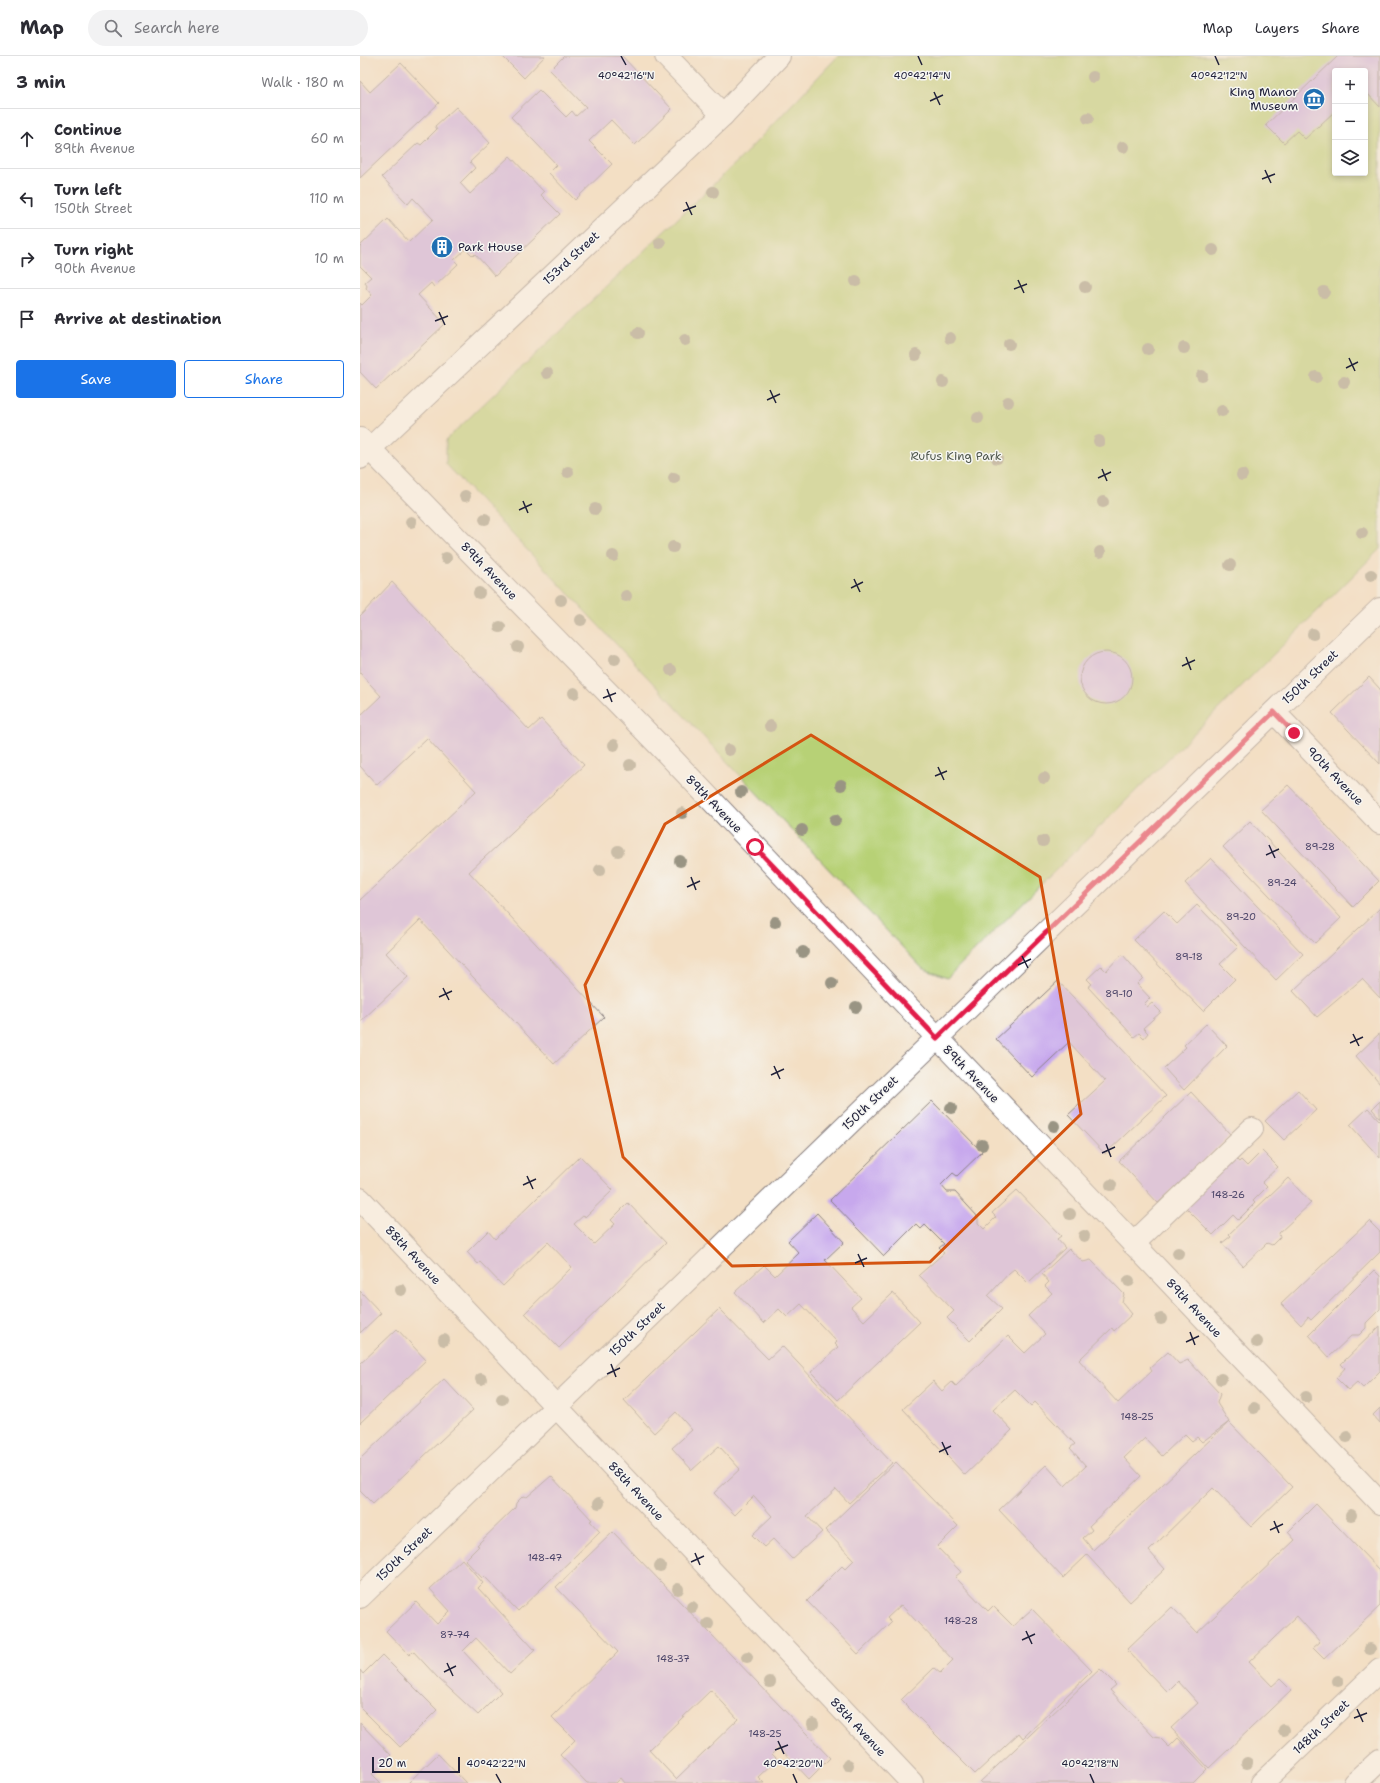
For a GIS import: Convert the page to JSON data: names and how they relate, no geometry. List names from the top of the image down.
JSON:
{
  "streets": {
    "street": [
      "153rd Street",
      "89th Avenue",
      "150th Street",
      "90th Avenue",
      "88th Avenue",
      "148th Street"
    ]
  },
  "crossings": [
    ["153rd Street", "89th Avenue"],
    ["89th Avenue", "150th Street"],
    ["150th Street", "90th Avenue"],
    ["150th Street", "88th Avenue"]
  ],
  "parks": ["Rufus King Park"],
  "places": {
    "museum": ["King Manor Museum"],
    "building": ["Park House"]
  },
  "house_numbers": [
    "89-28",
    "89-24",
    "89-20",
    "89-18",
    "89-10",
    "148-26",
    "148-25",
    "148-47",
    "148-28",
    "87-74",
    "148-37",
    "148-25"
  ],
  "scale_bar": "20 m",
  "page": {
    "header": "Map",
    "search": "Search here",
    "nav": ["Map", "Layers", "Share"],
    "heading": ["3 min", "Walk · 180 m"],
    "map_buttons": ["+", "−"],
    "list": [
      ["Continue", "89th Avenue", "60 m"],
      ["Turn left", "150th Street", "110 m"],
      ["Turn right", "90th Avenue", "10 m"],
      "Arrive at destination"
    ],
    "buttons": ["Save", "Share"],
    "scale": "20 m"
  },
  "coordinates": [
    "40°42'16\"N",
    "40°42'12\"N",
    "40°42'14\"N",
    "40°42'22\"N",
    "40°42'20\"N",
    "40°42'18\"N"
  ]
}
